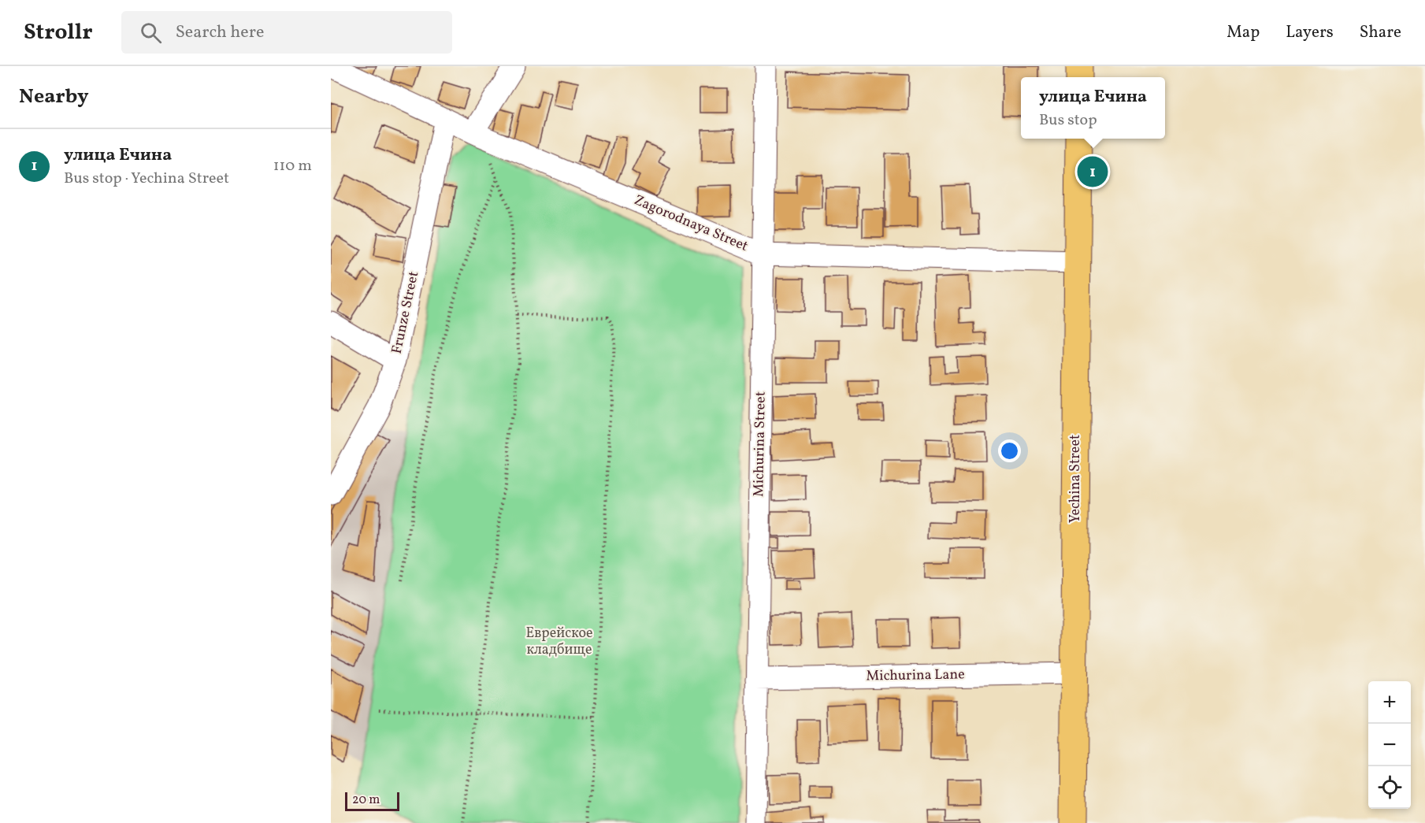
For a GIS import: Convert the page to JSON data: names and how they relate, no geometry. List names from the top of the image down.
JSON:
{
  "streets": {
    "main road": ["Yechina Street"],
    "street": [
      "Zagorodnaya Street",
      "Frunze Street",
      "Michurina Street",
      "Michurina Lane"
    ]
  },
  "crossings": [
    ["Zagorodnaya Street", "Frunze Street"],
    ["Zagorodnaya Street", "Michurina Street"],
    ["Zagorodnaya Street", "Yechina Street"],
    ["Michurina Street", "Michurina Lane"],
    ["Yechina Street", "Michurina Lane"]
  ],
  "parks": ["Еврейское кладбище"],
  "scale_bar": "20 m",
  "page": {
    "header": "Strollr",
    "search": "Search here",
    "nav": ["Map", "Layers", "Share"],
    "heading": "Nearby",
    "popup": ["улица Ечина", "Bus stop"],
    "list": [
      {
        "mark": "1",
        "name": "улица Ечина",
        "note": "Bus stop · Yechina Street",
        "value": "110 m"
      }
    ],
    "pins": "1",
    "map_buttons": ["+", "−"],
    "scale": "20 m"
  }
}
